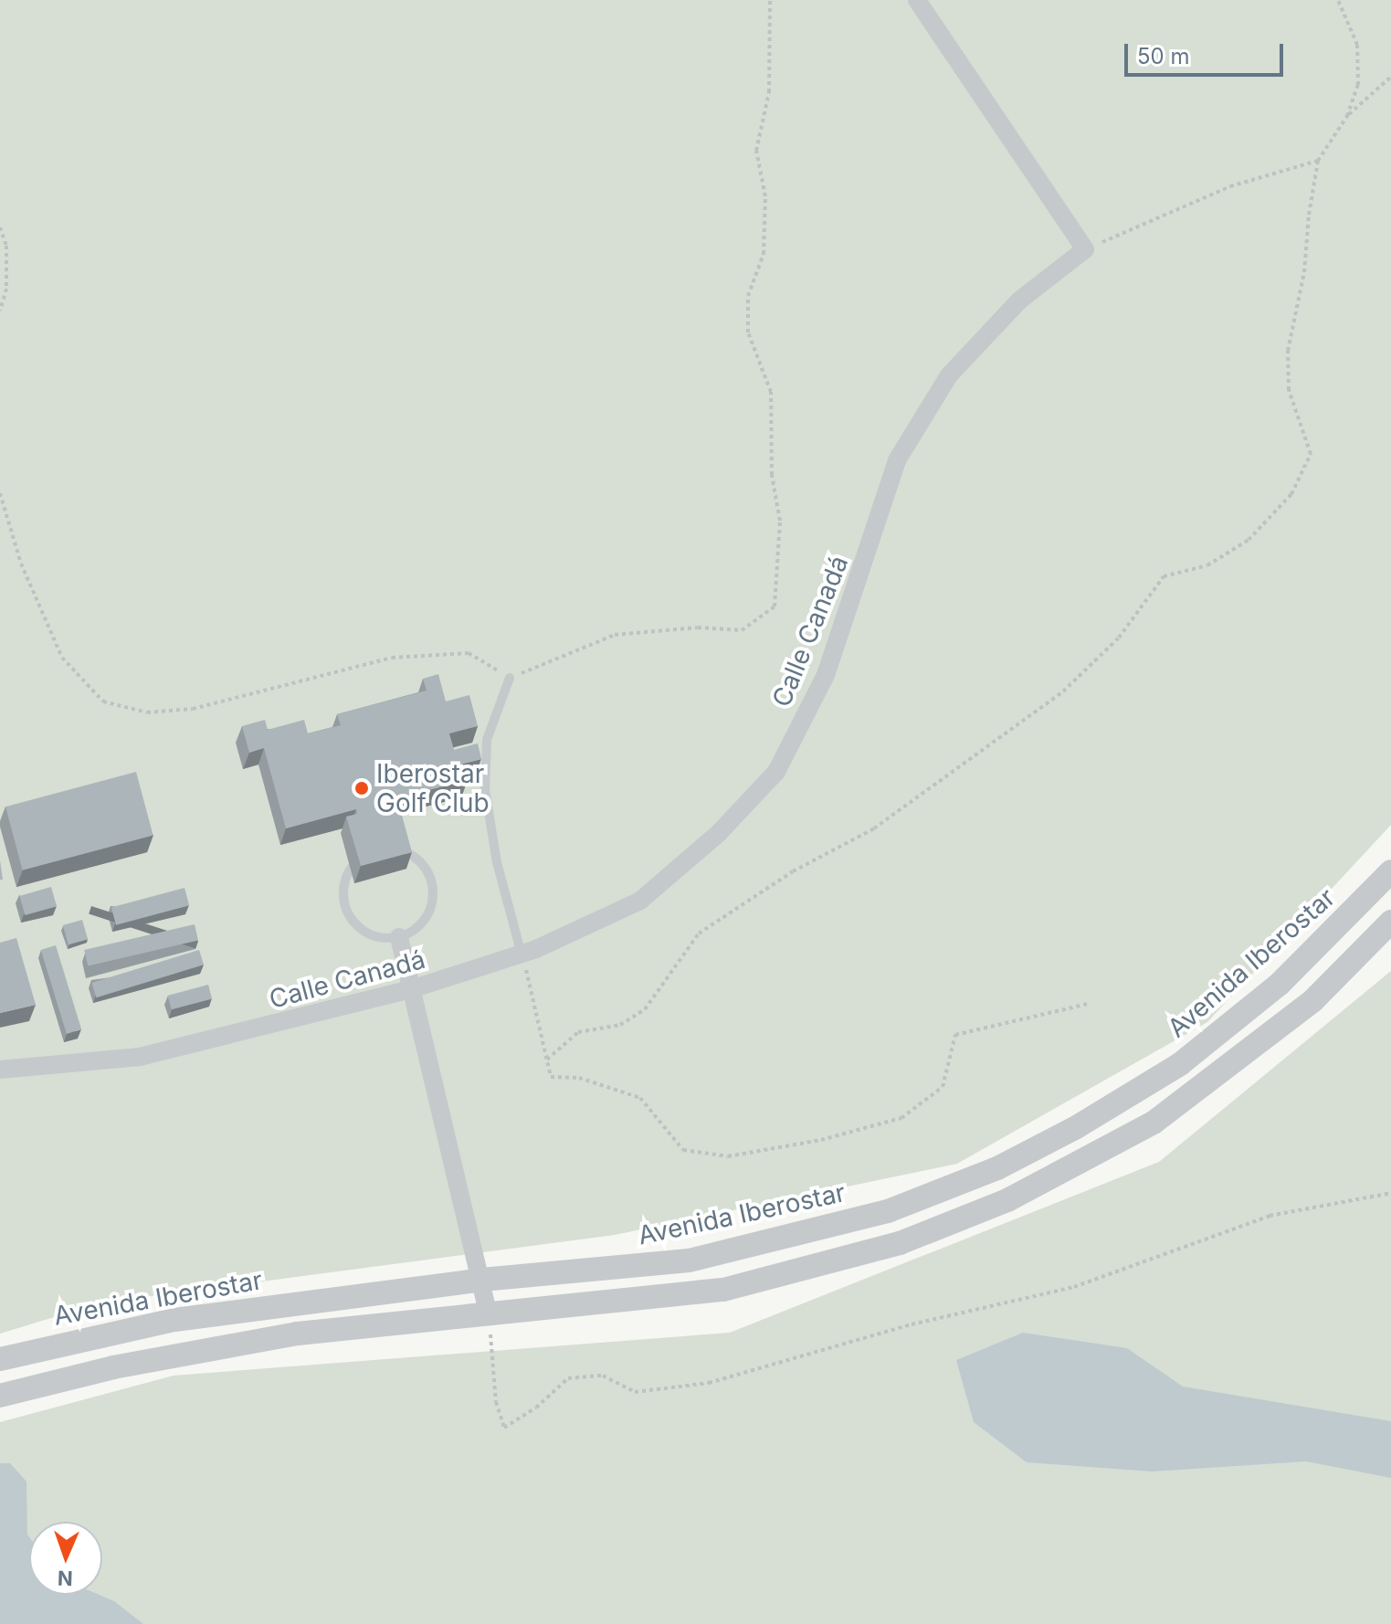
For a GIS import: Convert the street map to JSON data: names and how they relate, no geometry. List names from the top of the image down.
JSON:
{
  "streets": {
    "street": ["Calle Canadá", "Avenida Iberostar"]
  },
  "places": ["Iberostar Golf Club"],
  "scale_bar": "50 m",
  "north": "bottom"
}
